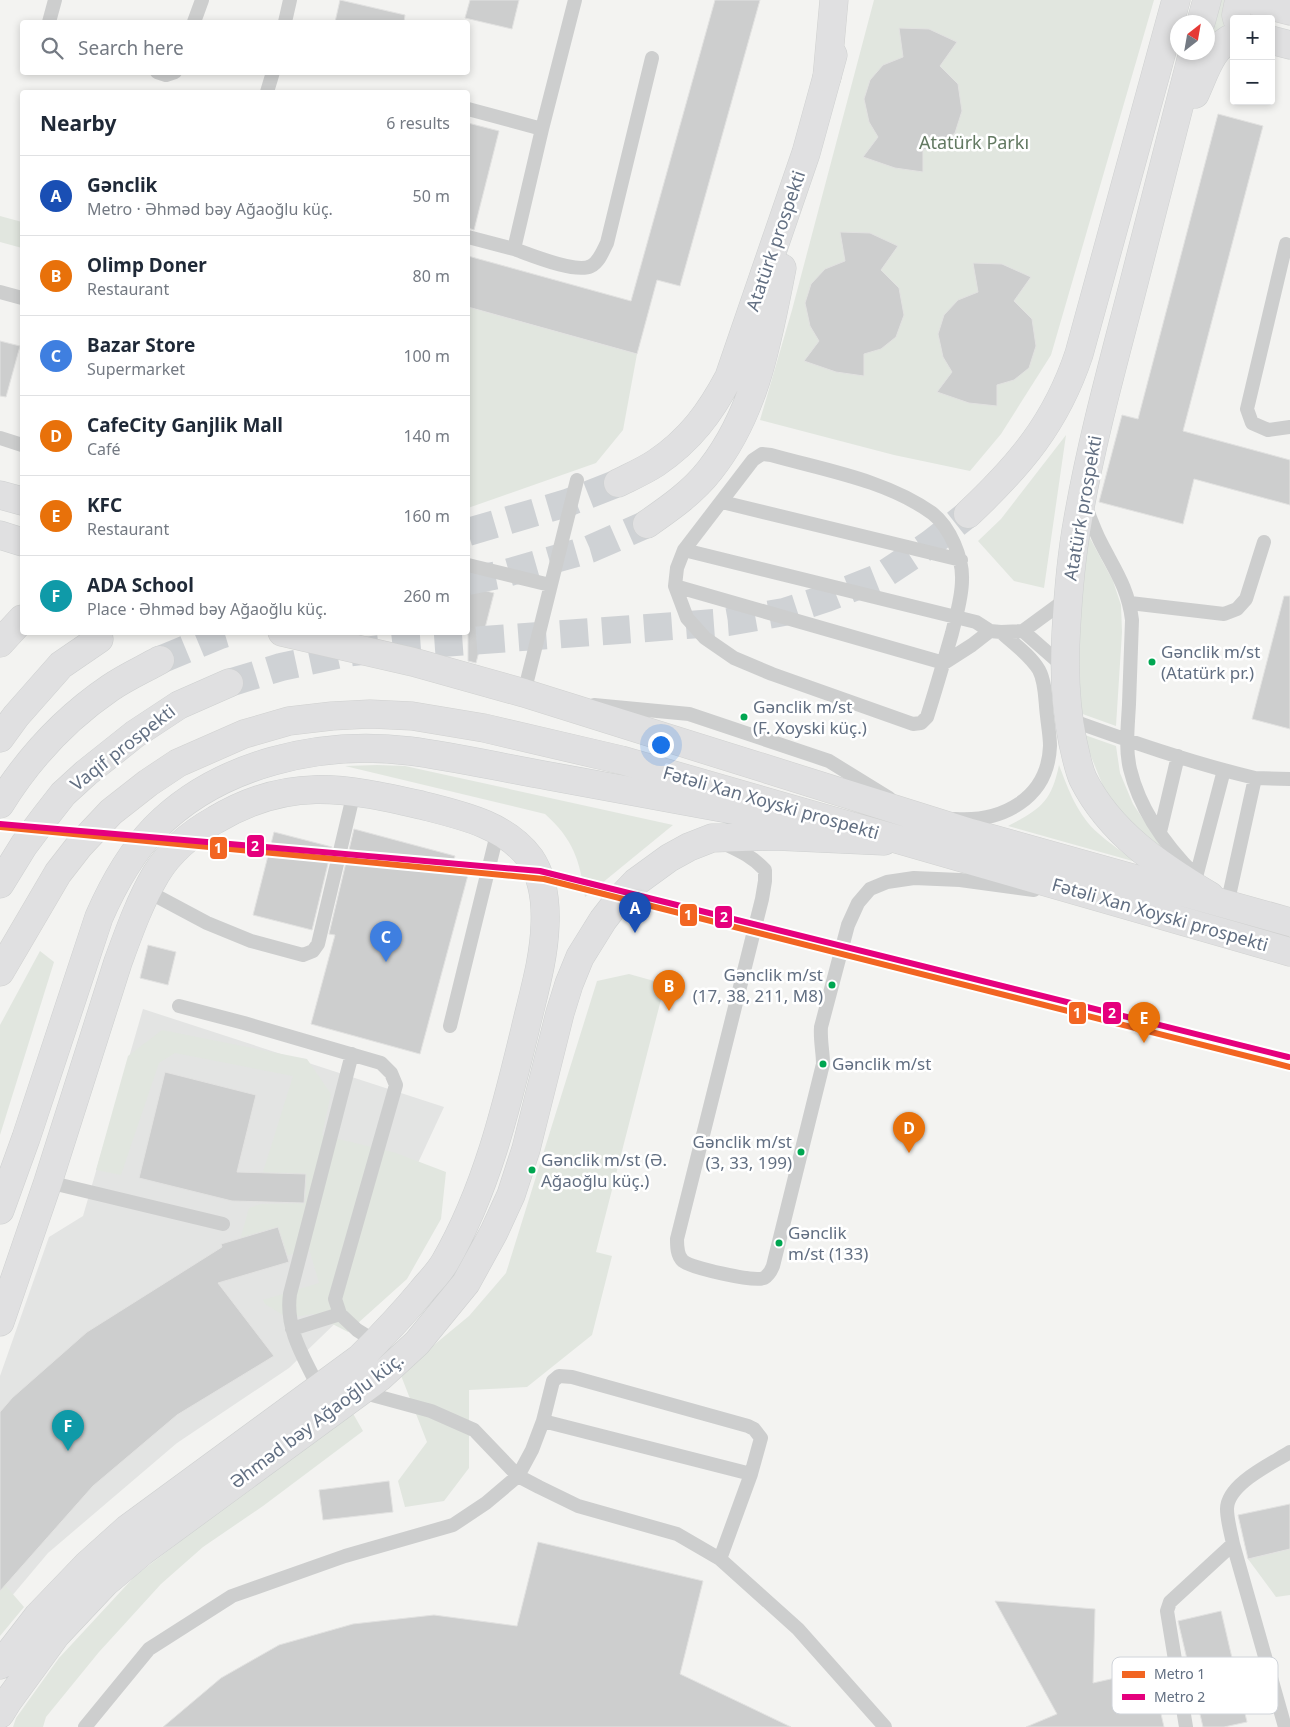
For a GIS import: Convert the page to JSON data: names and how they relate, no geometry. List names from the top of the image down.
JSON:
{
  "streets": {
    "main road": [
      "Atatürk prospekti",
      "Vaqif prospekti",
      "Fətəli Xan Xoyski prospekti",
      "Əhməd bəy Ağaoğlu küç."
    ]
  },
  "crossings": [
    ["Atatürk prospekti", "Fətəli Xan Xoyski prospekti"],
    ["Fətəli Xan Xoyski prospekti", "Əhməd bəy Ağaoğlu küç."]
  ],
  "parks": ["Atatürk Parkı"],
  "places": [
    "Gənclik m/st (Atatürk pr.)",
    "Gənclik m/st (F. Xoyski küç.)",
    "Gənclik m/st (17, 38, 211, M8)",
    "Gənclik m/st",
    "Gənclik m/st (3, 33, 199)",
    "Gənclik m/st (Ə. Ağaoğlu küç.)",
    "Gənclik m/st (133)"
  ],
  "lines": ["metro line 2", "metro line 1"],
  "legend": ["Metro 1", "Metro 2"],
  "north": "top right",
  "page": {
    "map_buttons": ["+", "−"],
    "search": "Search here",
    "heading": ["Nearby", "6 results"],
    "list": [
      {
        "mark": "A",
        "name": "Gənclik",
        "note": "Metro · Əhməd bəy Ağaoğlu küç.",
        "value": "50 m"
      },
      {
        "mark": "B",
        "name": "Olimp Doner",
        "note": "Restaurant",
        "value": "80 m"
      },
      {
        "mark": "C",
        "name": "Bazar Store",
        "note": "Supermarket",
        "value": "100 m"
      },
      {
        "mark": "D",
        "name": "CafeCity Ganjlik Mall",
        "note": "Café",
        "value": "140 m"
      },
      {
        "mark": "E",
        "name": "KFC",
        "note": "Restaurant",
        "value": "160 m"
      },
      {
        "mark": "F",
        "name": "ADA School",
        "note": "Place · Əhməd bəy Ağaoğlu küç.",
        "value": "260 m"
      }
    ],
    "pins": [
      "A",
      "C",
      "B",
      "E",
      "D",
      "F"
    ]
  }
}
